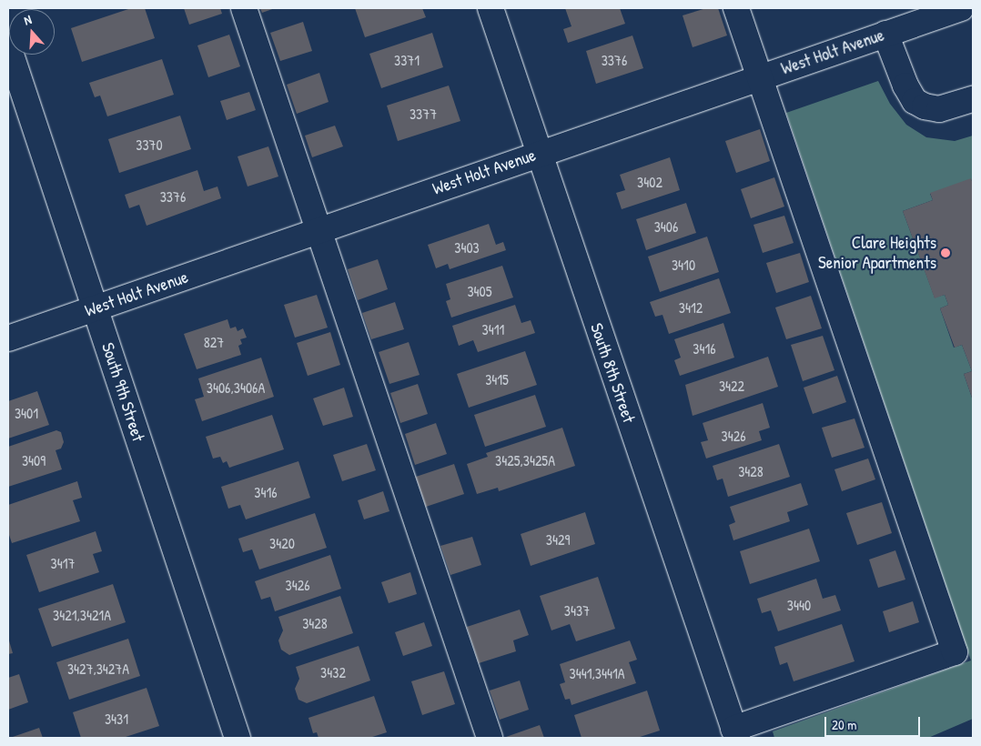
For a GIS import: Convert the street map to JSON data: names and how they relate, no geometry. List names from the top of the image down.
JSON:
{
  "streets": {
    "street": ["West Holt Avenue", "South 8th Street", "South 9th Street"]
  },
  "crossings": [
    ["West Holt Avenue", "South 8th Street"],
    ["West Holt Avenue", "South 9th Street"]
  ],
  "places": ["Clare Heights Senior Apartments"],
  "house_numbers": [
    "3371",
    "3376",
    "3377",
    "3370",
    "3402",
    "3376",
    "3406",
    "3403",
    "3410",
    "3405",
    "3412",
    "3411",
    "827",
    "3416",
    "3415",
    "3422",
    "3406,3406A",
    "3401",
    "3426",
    "3409",
    "3425,3425A",
    "3428",
    "3416",
    "3429",
    "3420",
    "3417",
    "3426",
    "3440",
    "3437",
    "3421,3421A",
    "3428",
    "3427,3427A",
    "3432",
    "3441,3441A",
    "3431"
  ],
  "scale_bar": "20 m",
  "north": "top"
}
